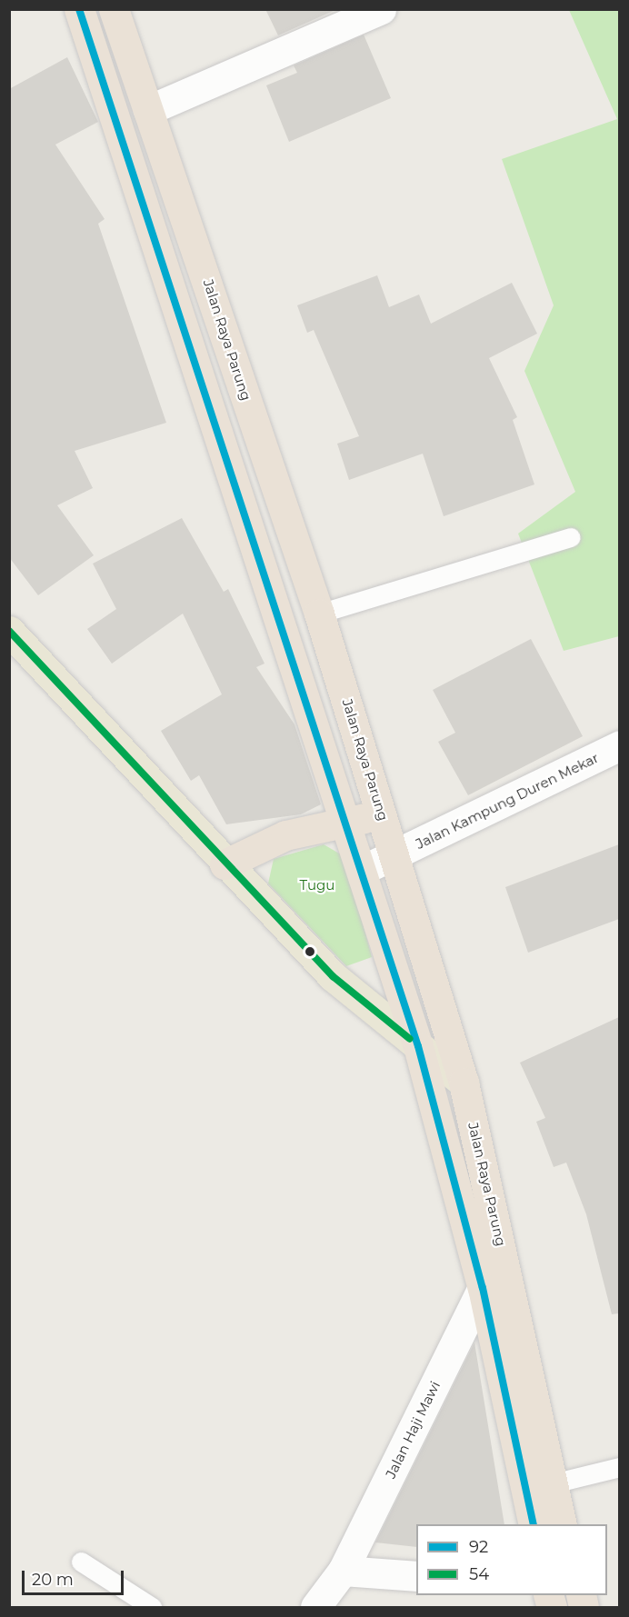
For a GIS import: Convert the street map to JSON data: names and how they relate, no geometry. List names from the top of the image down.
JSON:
{
  "streets": {
    "highway": ["Jalan Raya Parung"],
    "street": ["Jalan Kampung Duren Mekar", "Jalan Haji Mawi"]
  },
  "crossings": [
    ["Jalan Raya Parung", "Jalan Kampung Duren Mekar"]
  ],
  "parks": ["Tugu"],
  "lines": ["transit line 92", "transit line 54"],
  "legend": ["92", "54"],
  "scale_bar": "20 m"
}
